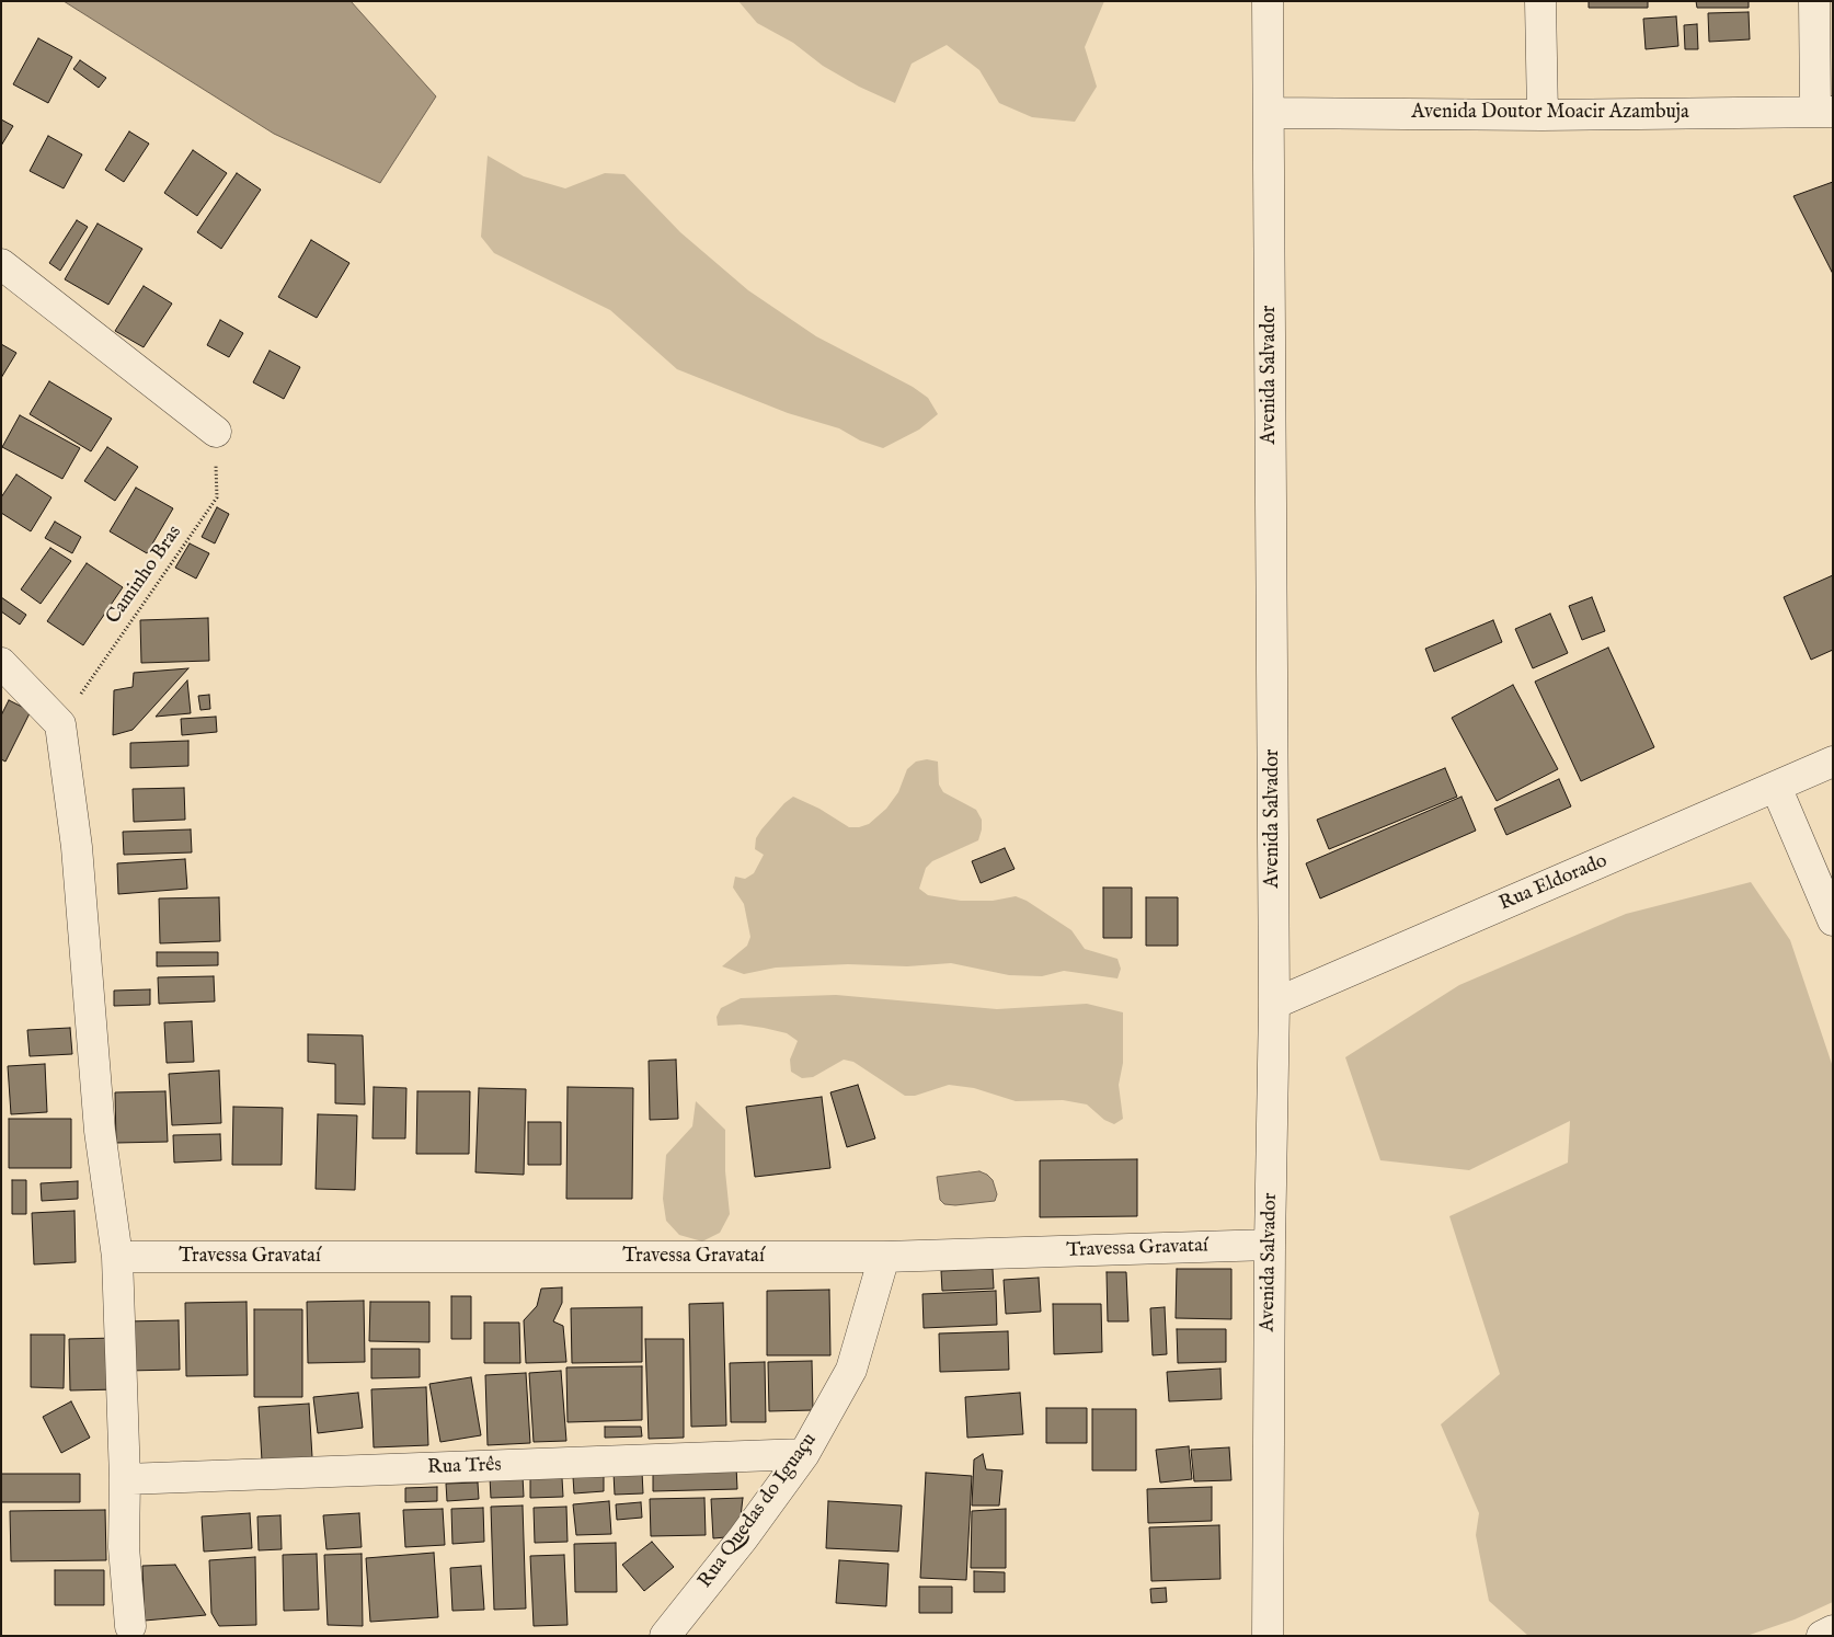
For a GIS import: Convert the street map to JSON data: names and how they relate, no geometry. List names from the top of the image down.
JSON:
{
  "streets": {
    "street": [
      "Avenida Doutor Moacir Azambuja",
      "Avenida Salvador",
      "Rua Eldorado",
      "Travessa Gravataí",
      "Rua Três",
      "Rua Quedas do Iguaçu"
    ],
    "path": ["Caminho Bras"]
  },
  "crossings": [
    ["Avenida Doutor Moacir Azambuja", "Avenida Salvador"],
    ["Avenida Salvador", "Rua Eldorado"],
    ["Avenida Salvador", "Travessa Gravataí"],
    ["Travessa Gravataí", "Rua Quedas do Iguaçu"],
    ["Rua Três", "Rua Quedas do Iguaçu"]
  ]
}
